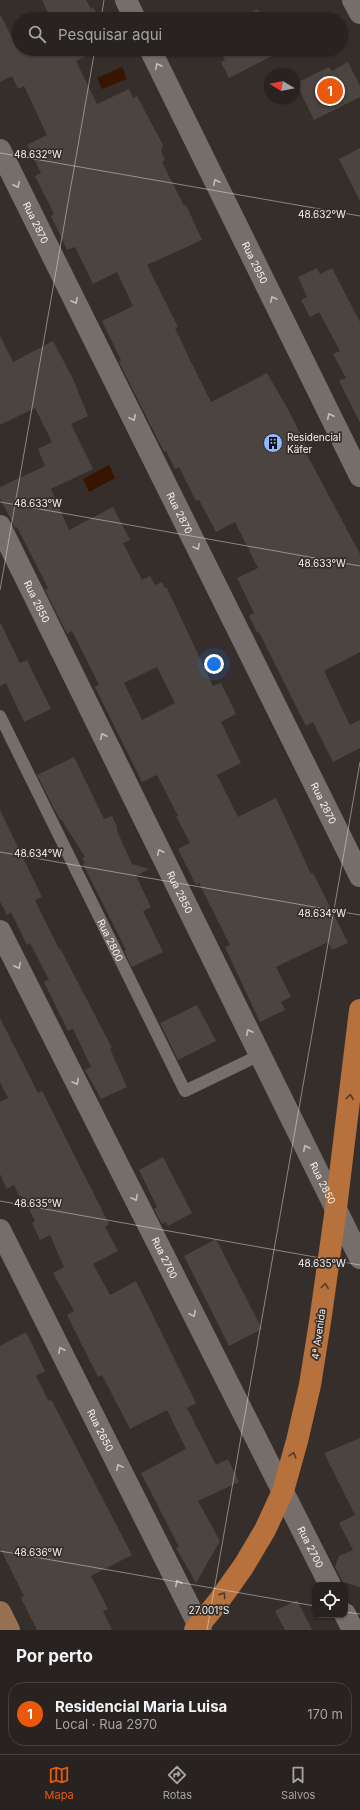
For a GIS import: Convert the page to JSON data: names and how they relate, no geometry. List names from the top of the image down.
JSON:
{
  "streets": {
    "main road": ["4ª Avenida"],
    "street": [
      "Rua 2870",
      "Rua 2950",
      "Rua 2850",
      "Rua 2700",
      "Rua 2650"
    ],
    "lane": ["Rua 2800"]
  },
  "crossings": [
    ["Rua 2850", "Rua 2800"],
    ["Rua 2850", "4ª Avenida"],
    ["Rua 2700", "4ª Avenida"],
    ["4ª Avenida", "Rua 2650"]
  ],
  "one_way": [
    "Rua 2870",
    "Rua 2950",
    "Rua 2850",
    "Rua 2700",
    "4ª Avenida",
    "Rua 2650"
  ],
  "places": {
    "building": ["Residencial Käfer"]
  },
  "north": "left",
  "page": {
    "search": "Pesquisar aqui",
    "pins": "1",
    "heading": "Por perto",
    "list": [
      {
        "mark": "1",
        "name": "Residencial Maria Luisa",
        "note": "Local · Rua 2970",
        "value": "170 m"
      }
    ],
    "nav": ["Mapa", "Rotas", "Salvos"]
  },
  "coordinates": [
    "48.632°W",
    "48.633°W",
    "48.634°W",
    "48.635°W",
    "48.636°W",
    "27.001°S"
  ]
}
